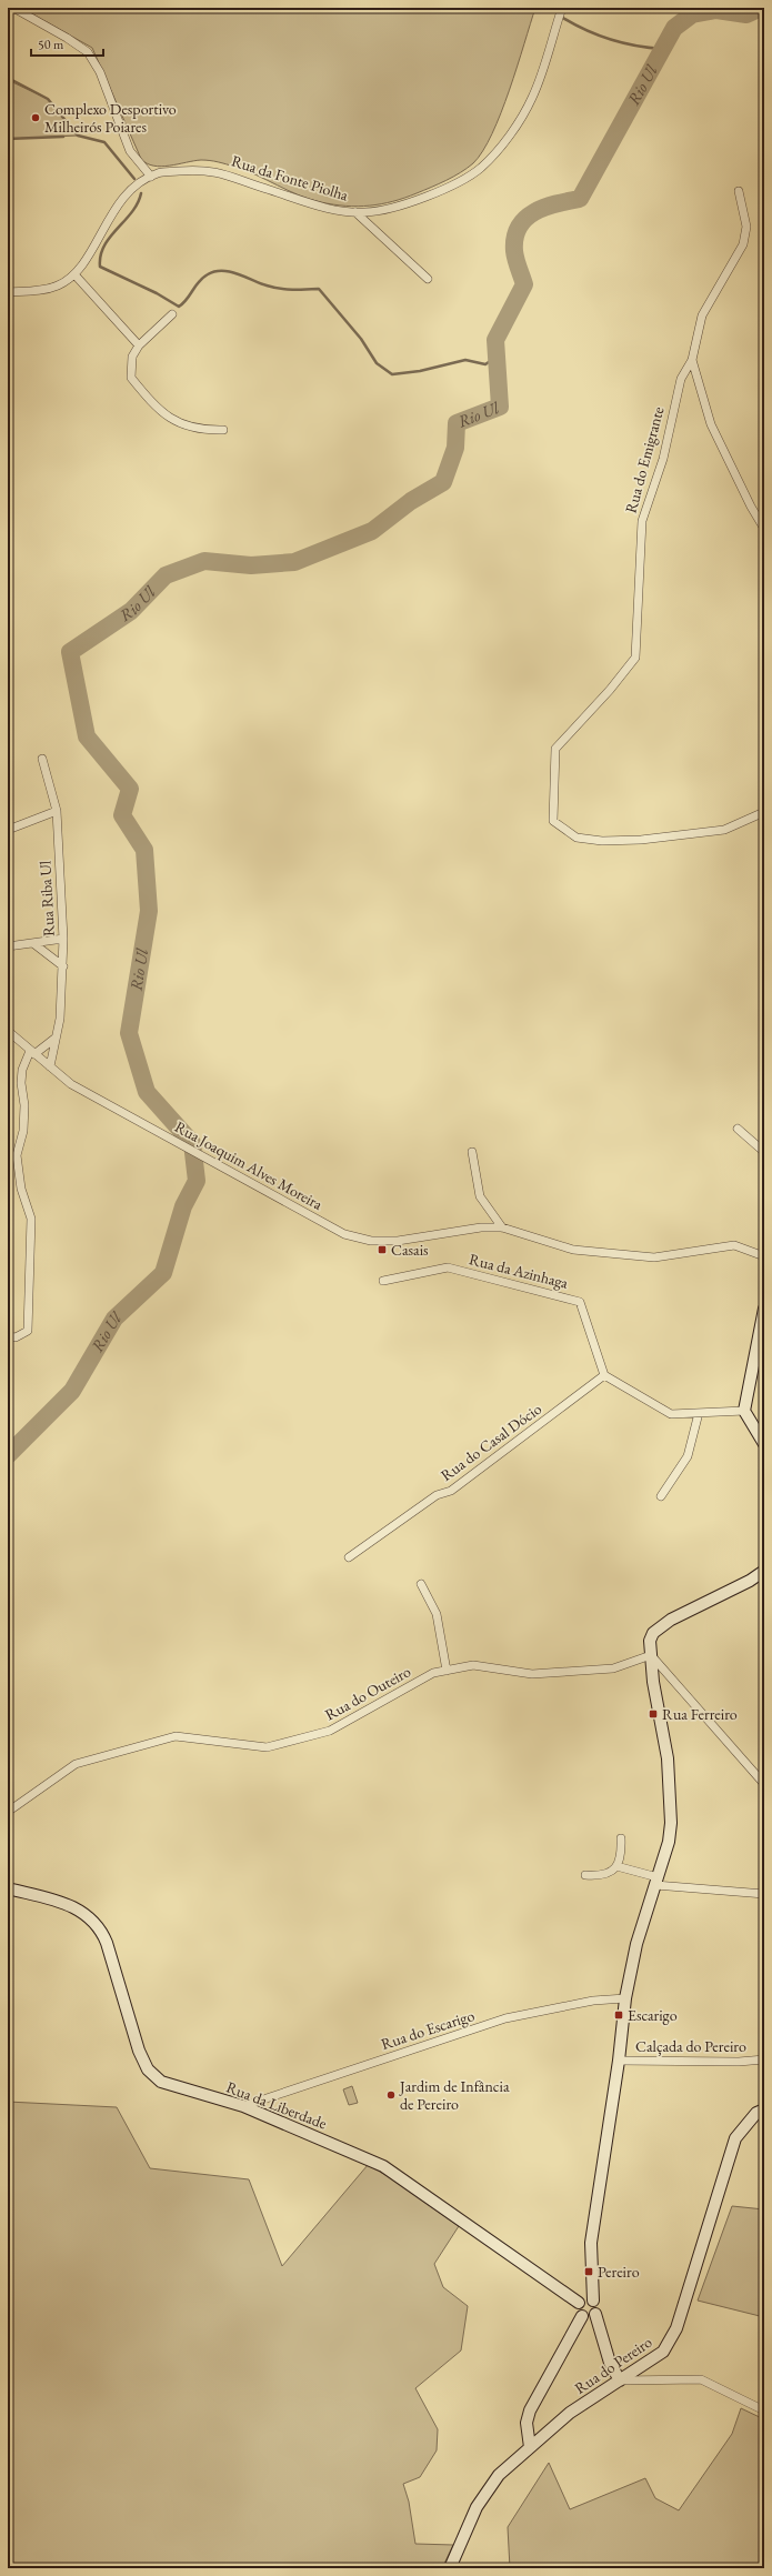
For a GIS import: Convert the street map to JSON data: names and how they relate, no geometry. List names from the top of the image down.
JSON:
{
  "streets": {
    "street": [
      "Rua da Fonte Piolha",
      "Rua do Emigrante",
      "Rua Riba Ul",
      "Rua Joaquim Alves Moreira",
      "Rua da Azinhaga",
      "Rua do Casal Dócio",
      "Rua do Outeiro",
      "Rua do Escarigo",
      "Calçada do Pereiro",
      "Rua da Liberdade",
      "Rua do Pereiro"
    ]
  },
  "crossings": [
    ["Rua Riba Ul", "Rua Joaquim Alves Moreira"],
    ["Rua da Azinhaga", "Rua do Casal Dócio"],
    ["Rua do Escarigo", "Rua da Liberdade"]
  ],
  "water": ["Rio Ul"],
  "places": {
    "other": ["Complexo Desportivo Milheirós Poiares", "Jardim de Infância de Pereiro"],
    "transit": [
      "Casais",
      "Rua Ferreiro",
      "Escarigo",
      "Pereiro"
    ]
  },
  "scale_bar": "50 m"
}
